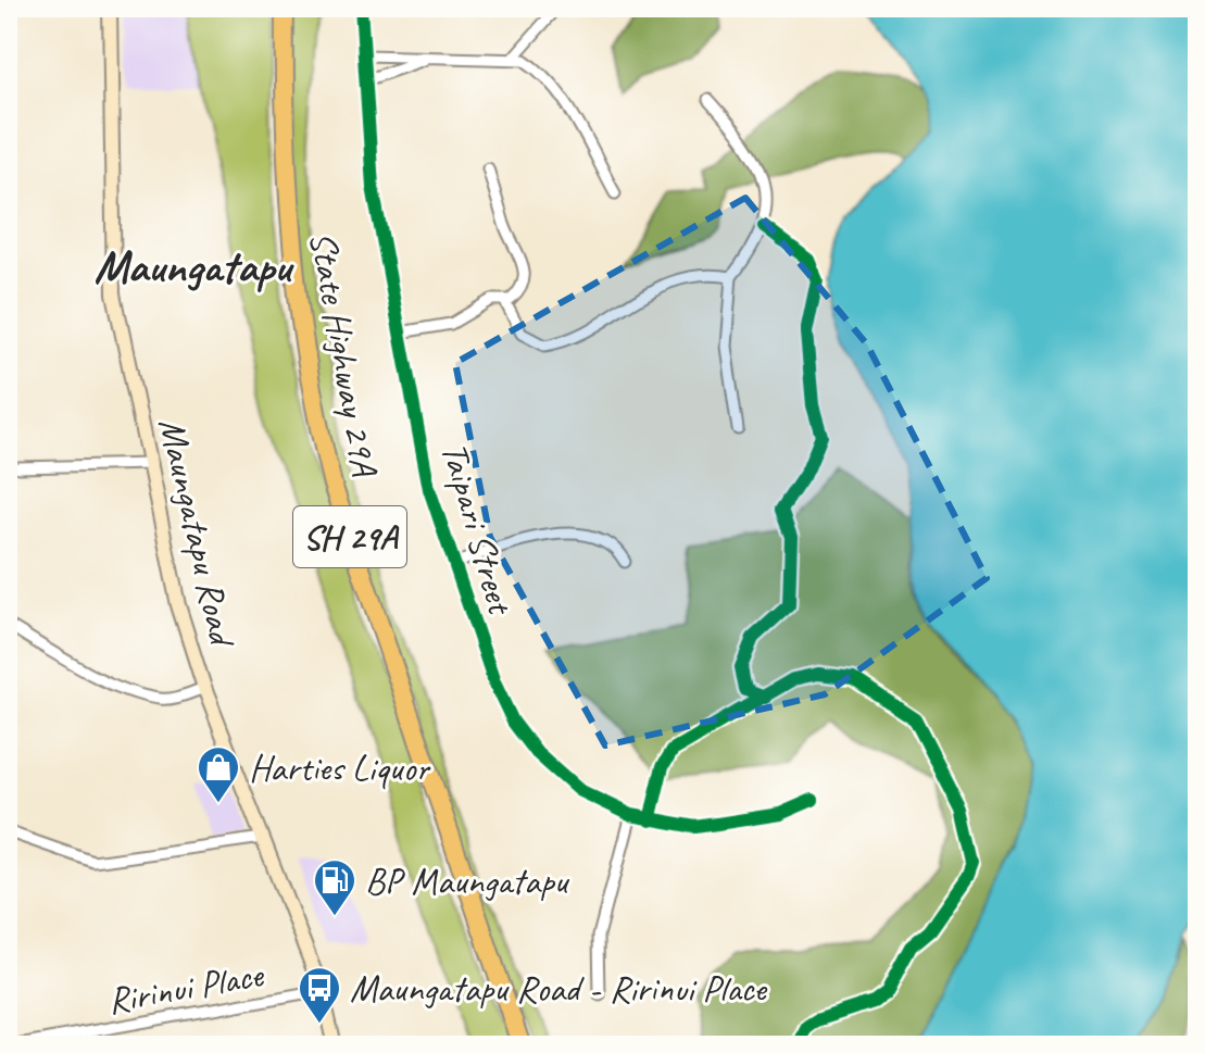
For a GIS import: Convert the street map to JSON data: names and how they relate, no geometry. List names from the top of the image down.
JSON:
{
  "streets": {
    "highway": ["State Highway 29A", "SH 29A"],
    "street": ["Taipari Street", "Maungatapu Road", "Ririnui Place"]
  },
  "crossings": [
    ["Maungatapu Road", "Ririnui Place"]
  ],
  "districts": ["Maungatapu"],
  "places": {
    "shop": ["Harties Liquor"],
    "fuel station": ["BP Maungatapu"],
    "bus stop": ["Maungatapu Road - Ririnui Place"]
  }
}
